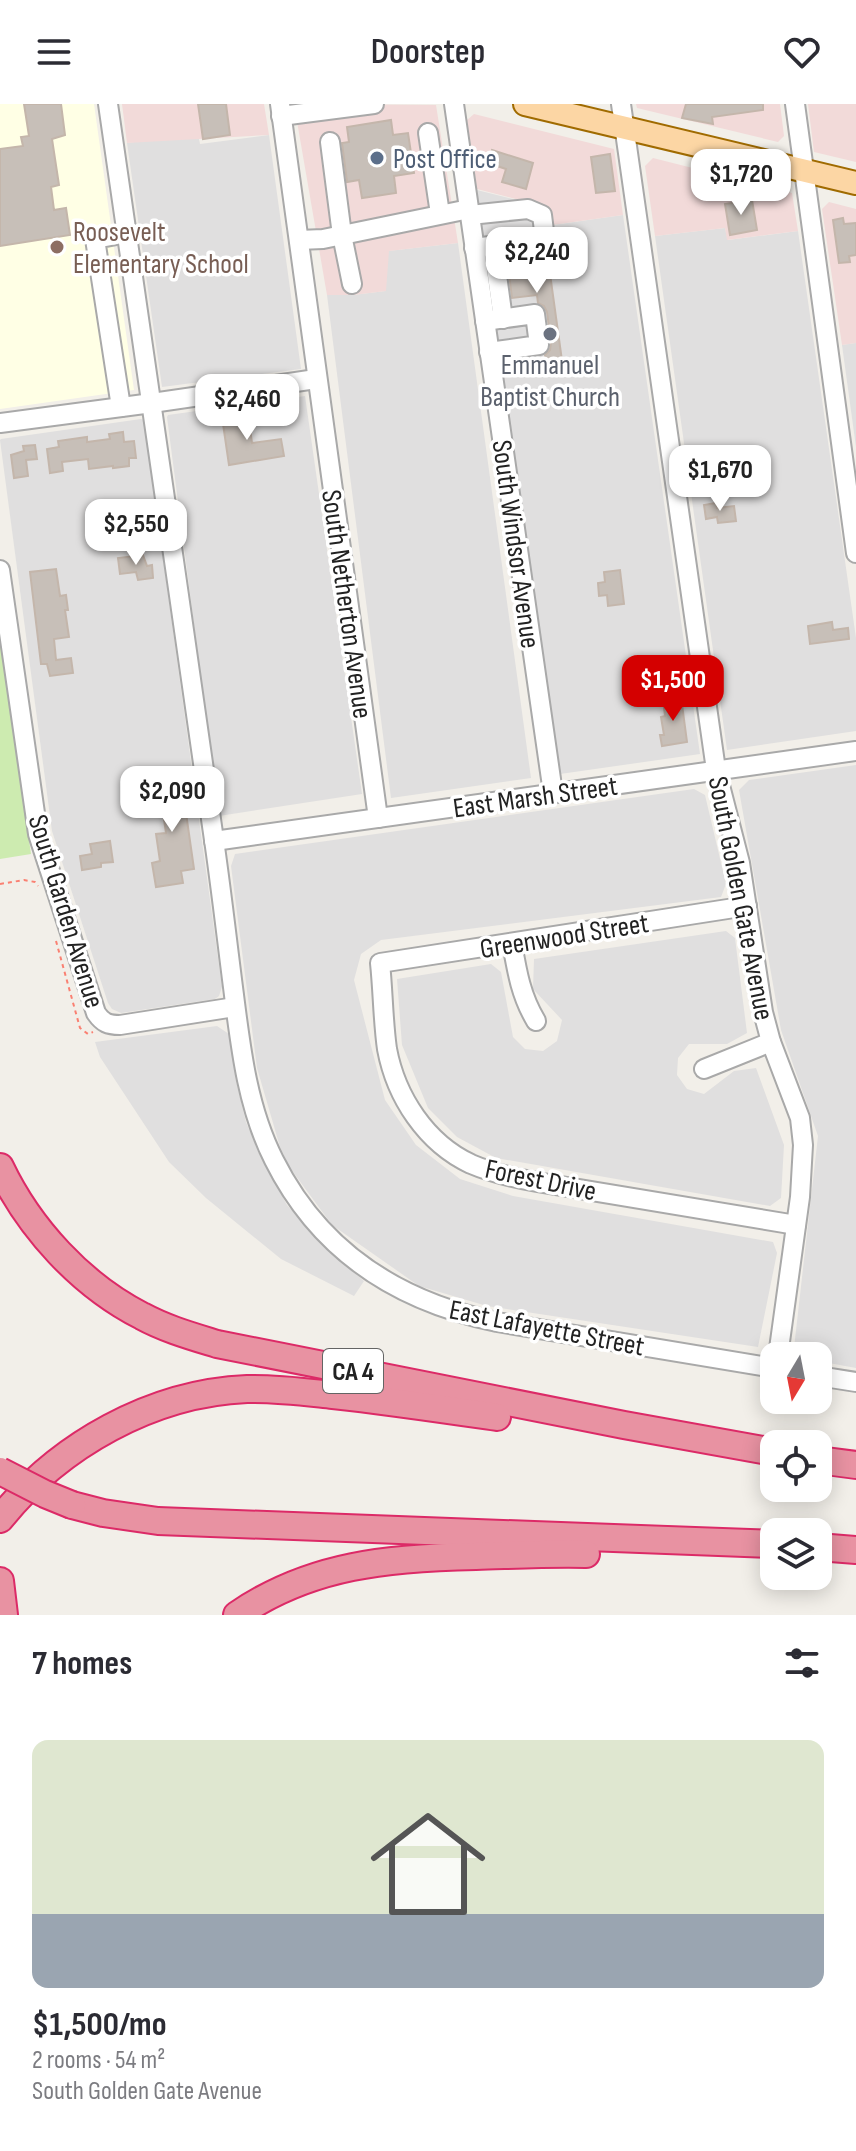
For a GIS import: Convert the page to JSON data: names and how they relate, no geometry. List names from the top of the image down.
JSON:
{
  "streets": {
    "highway": ["CA 4"],
    "street": [
      "South Windsor Avenue",
      "South Netherton Avenue",
      "East Marsh Street",
      "South Golden Gate Avenue",
      "South Garden Avenue",
      "Greenwood Street",
      "Forest Drive",
      "East Lafayette Street"
    ]
  },
  "crossings": [
    ["South Windsor Avenue", "East Marsh Street"],
    ["South Netherton Avenue", "East Marsh Street"],
    ["East Marsh Street", "South Golden Gate Avenue"],
    ["East Marsh Street", "East Lafayette Street"],
    ["South Golden Gate Avenue", "Greenwood Street"],
    ["South Golden Gate Avenue", "Forest Drive"],
    ["South Garden Avenue", "East Lafayette Street"],
    ["Greenwood Street", "Forest Drive"]
  ],
  "places": ["Post Office", "Roosevelt Elementary School", "Emmanuel Baptist Church"],
  "north": "bottom",
  "page": {
    "header": "Doorstep",
    "price": [
      "$1,720",
      "$2,240",
      "$2,460",
      "$1,670",
      "$2,550",
      "$1,500",
      "$2,090"
    ],
    "heading": "7 homes",
    "list": [
      {
        "name": "$1,500/mo",
        "note": "2 rooms · 54 m² · South Golden Gate Avenue"
      }
    ]
  }
}
